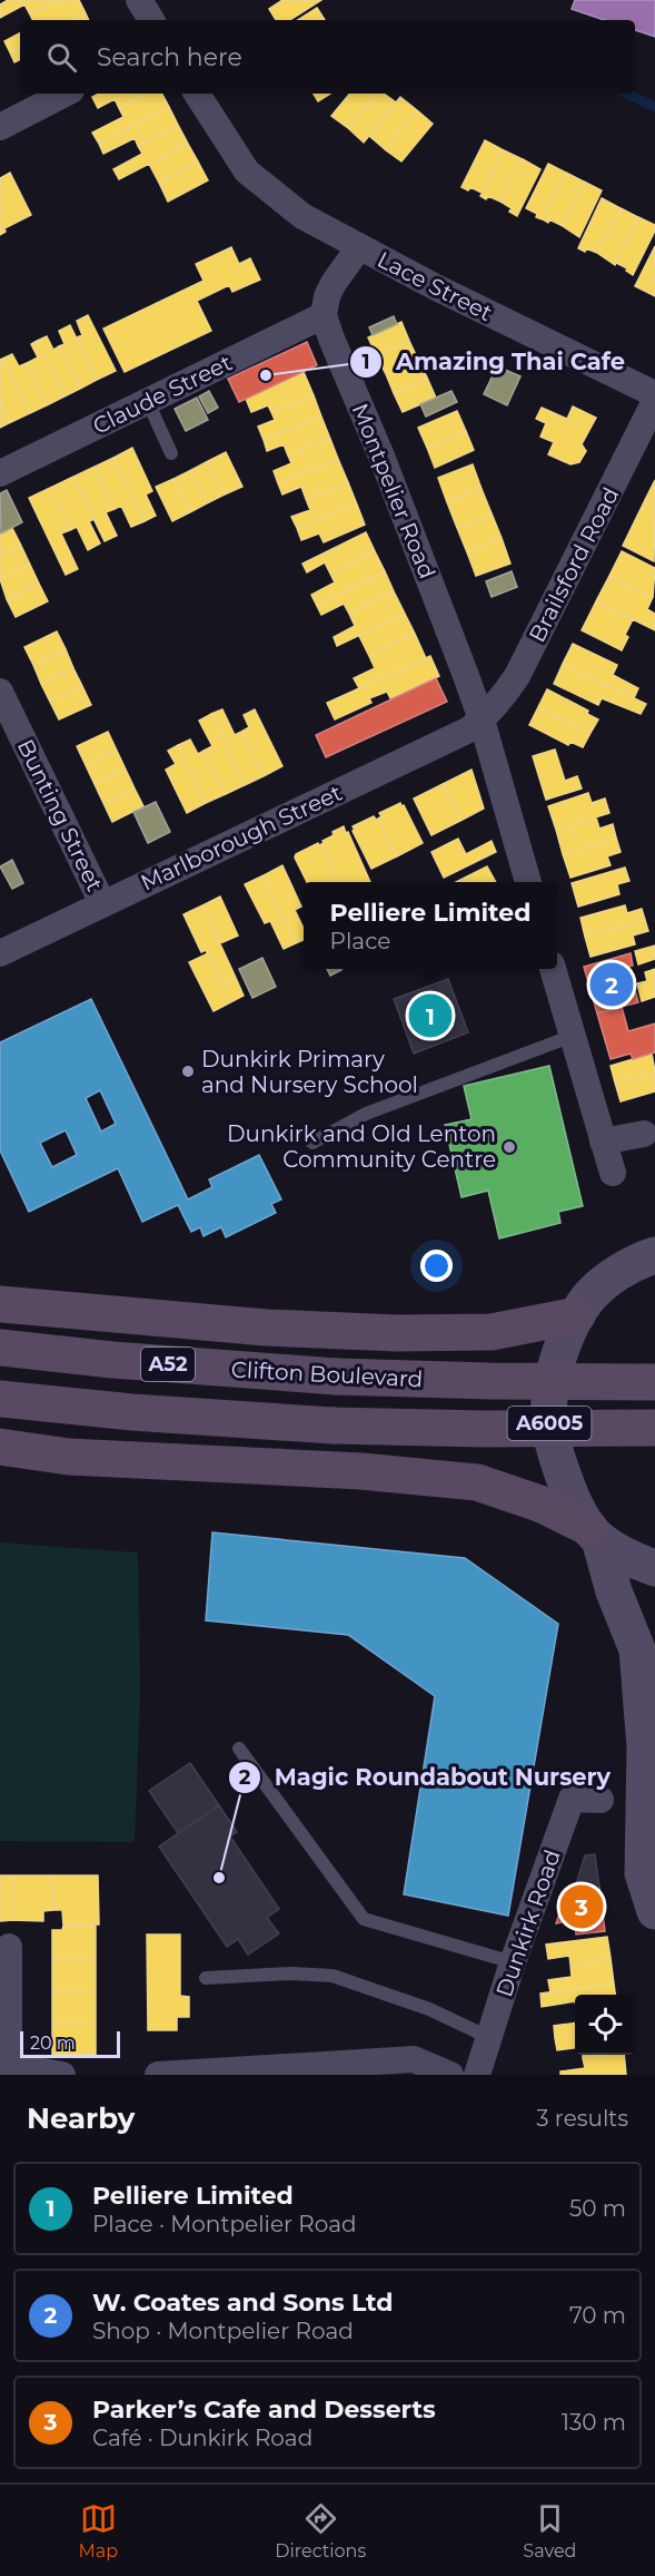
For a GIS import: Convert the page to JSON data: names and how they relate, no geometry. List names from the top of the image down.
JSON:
{
  "streets": {
    "highway": ["A52", "Clifton Boulevard"],
    "main road": ["A6005"],
    "street": [
      "Lace Street",
      "Claude Street",
      "Montpelier Road",
      "Brailsford Road",
      "Bunting Street",
      "Marlborough Street",
      "Dunkirk Road"
    ]
  },
  "crossings": [
    ["Claude Street", "Montpelier Road"],
    ["Montpelier Road", "Brailsford Road"],
    ["Montpelier Road", "Marlborough Street"],
    ["Brailsford Road", "Marlborough Street"],
    ["Bunting Street", "Marlborough Street"]
  ],
  "places": [
    "Amazing Thai Cafe",
    "Dunkirk Primary and Nursery School",
    "Dunkirk and Old Lenton Community Centre",
    "Magic Roundabout Nursery"
  ],
  "scale_bar": "20 m",
  "page": {
    "search": "Search here",
    "popup": ["Pelliere Limited", "Place"],
    "pins": ["2", "1", "3"],
    "scale": "20 m",
    "heading": ["Nearby", "3 results"],
    "list": [
      {
        "mark": "1",
        "name": "Pelliere Limited",
        "note": "Place · Montpelier Road",
        "value": "50 m"
      },
      {
        "mark": "2",
        "name": "W. Coates and Sons Ltd",
        "note": "Shop · Montpelier Road",
        "value": "70 m"
      },
      {
        "mark": "3",
        "name": "Parker’s Cafe and Desserts",
        "note": "Café · Dunkirk Road",
        "value": "130 m"
      }
    ],
    "nav": ["Map", "Directions", "Saved"]
  }
}
